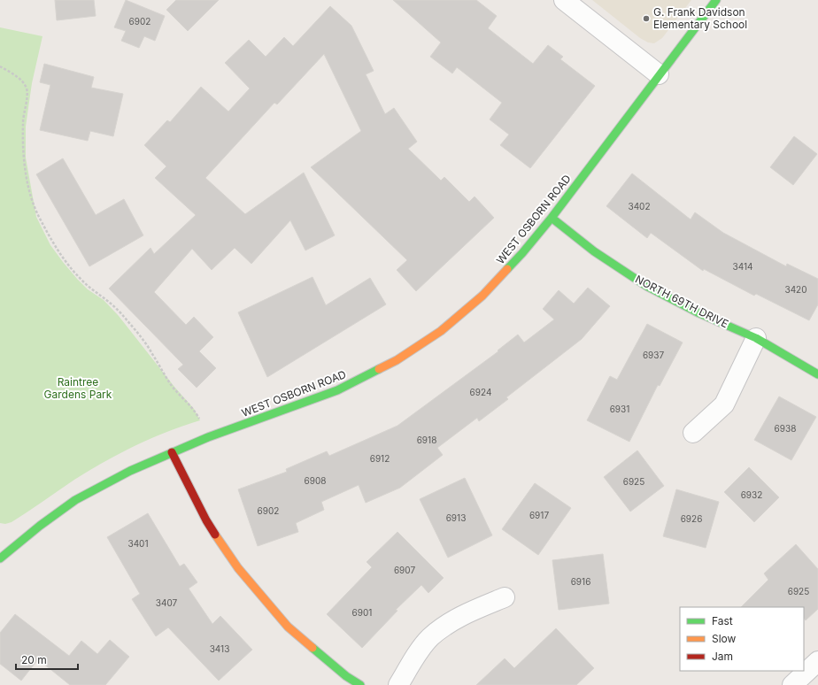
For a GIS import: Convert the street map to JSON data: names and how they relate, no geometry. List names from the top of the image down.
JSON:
{
  "streets": {
    "street": ["WEST OSBORN ROAD", "NORTH 69TH DRIVE"]
  },
  "crossings": [
    ["WEST OSBORN ROAD", "NORTH 69TH DRIVE"]
  ],
  "parks": ["Raintree Gardens Park"],
  "places": ["G. Frank Davidson Elementary School"],
  "house_numbers": [
    "6902",
    "3402",
    "3414",
    "3420",
    "6937",
    "6924",
    "6931",
    "6938",
    "6918",
    "6912",
    "6908",
    "6925",
    "6932",
    "6902",
    "6917",
    "6913",
    "6926",
    "3401",
    "6907",
    "6916",
    "6925",
    "3407",
    "6901",
    "3413"
  ],
  "legend": ["Fast", "Slow", "Jam"],
  "scale_bar": "20 m"
}
